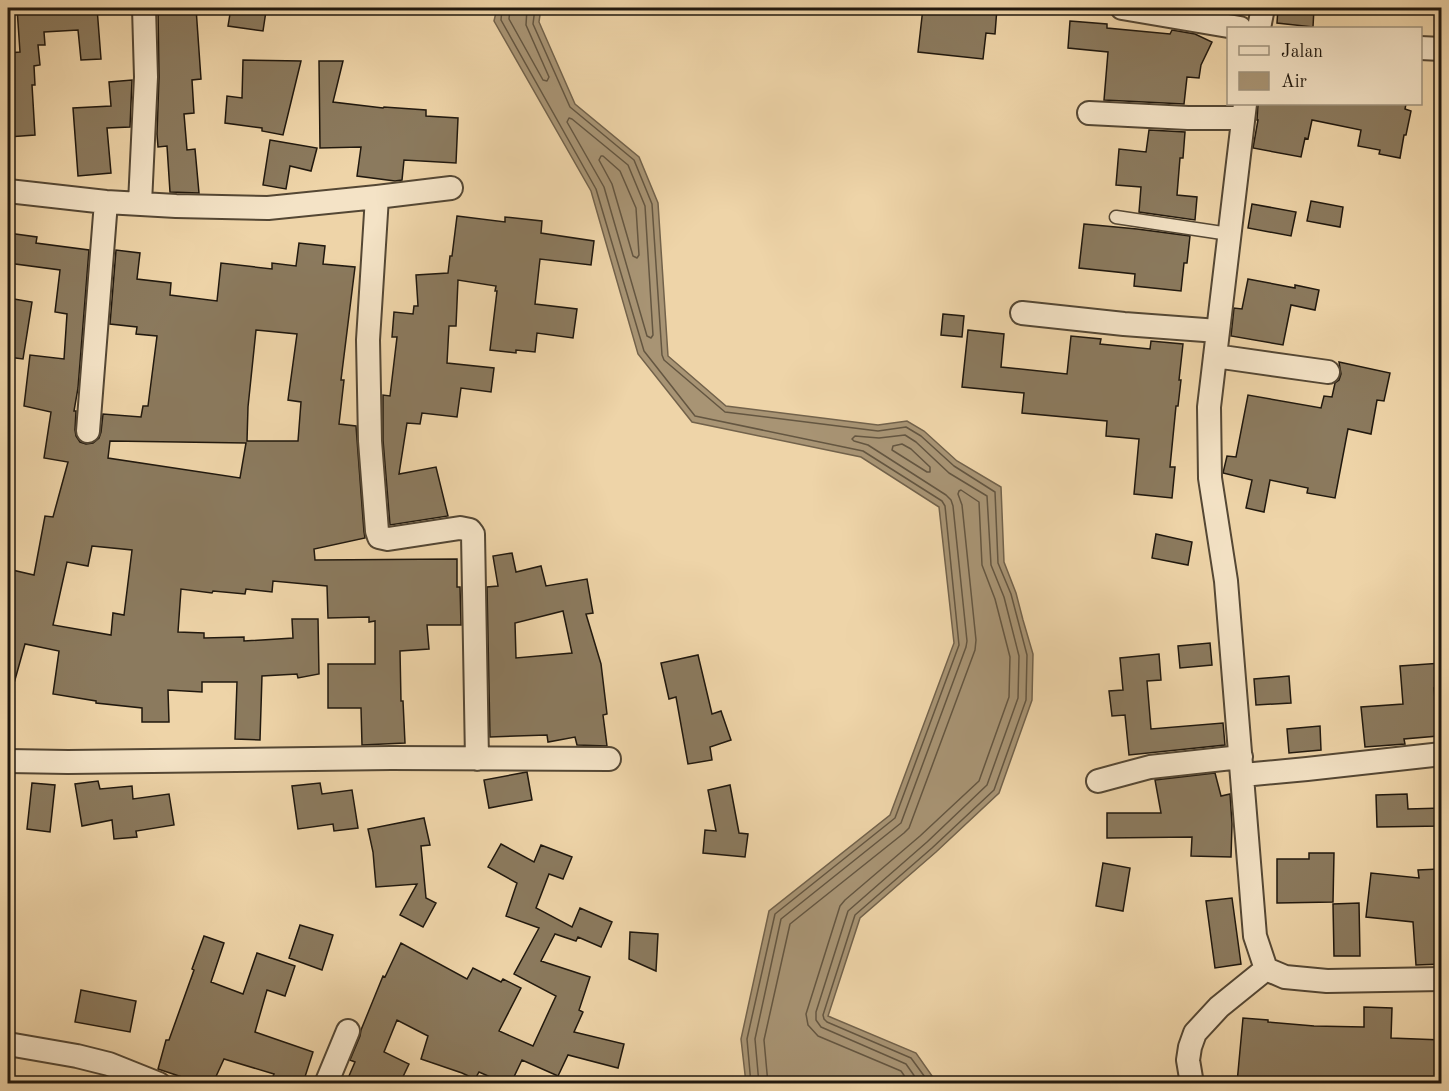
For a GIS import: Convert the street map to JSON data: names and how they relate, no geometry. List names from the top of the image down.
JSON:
{
  "legend": ["Jalan", "Air"]
}
